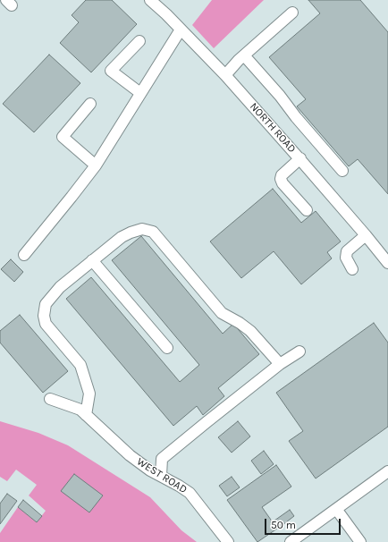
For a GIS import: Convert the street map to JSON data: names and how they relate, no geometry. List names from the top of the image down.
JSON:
{
  "streets": {
    "street": ["NORTH ROAD", "WEST ROAD"]
  },
  "scale_bar": "50 m"
}
